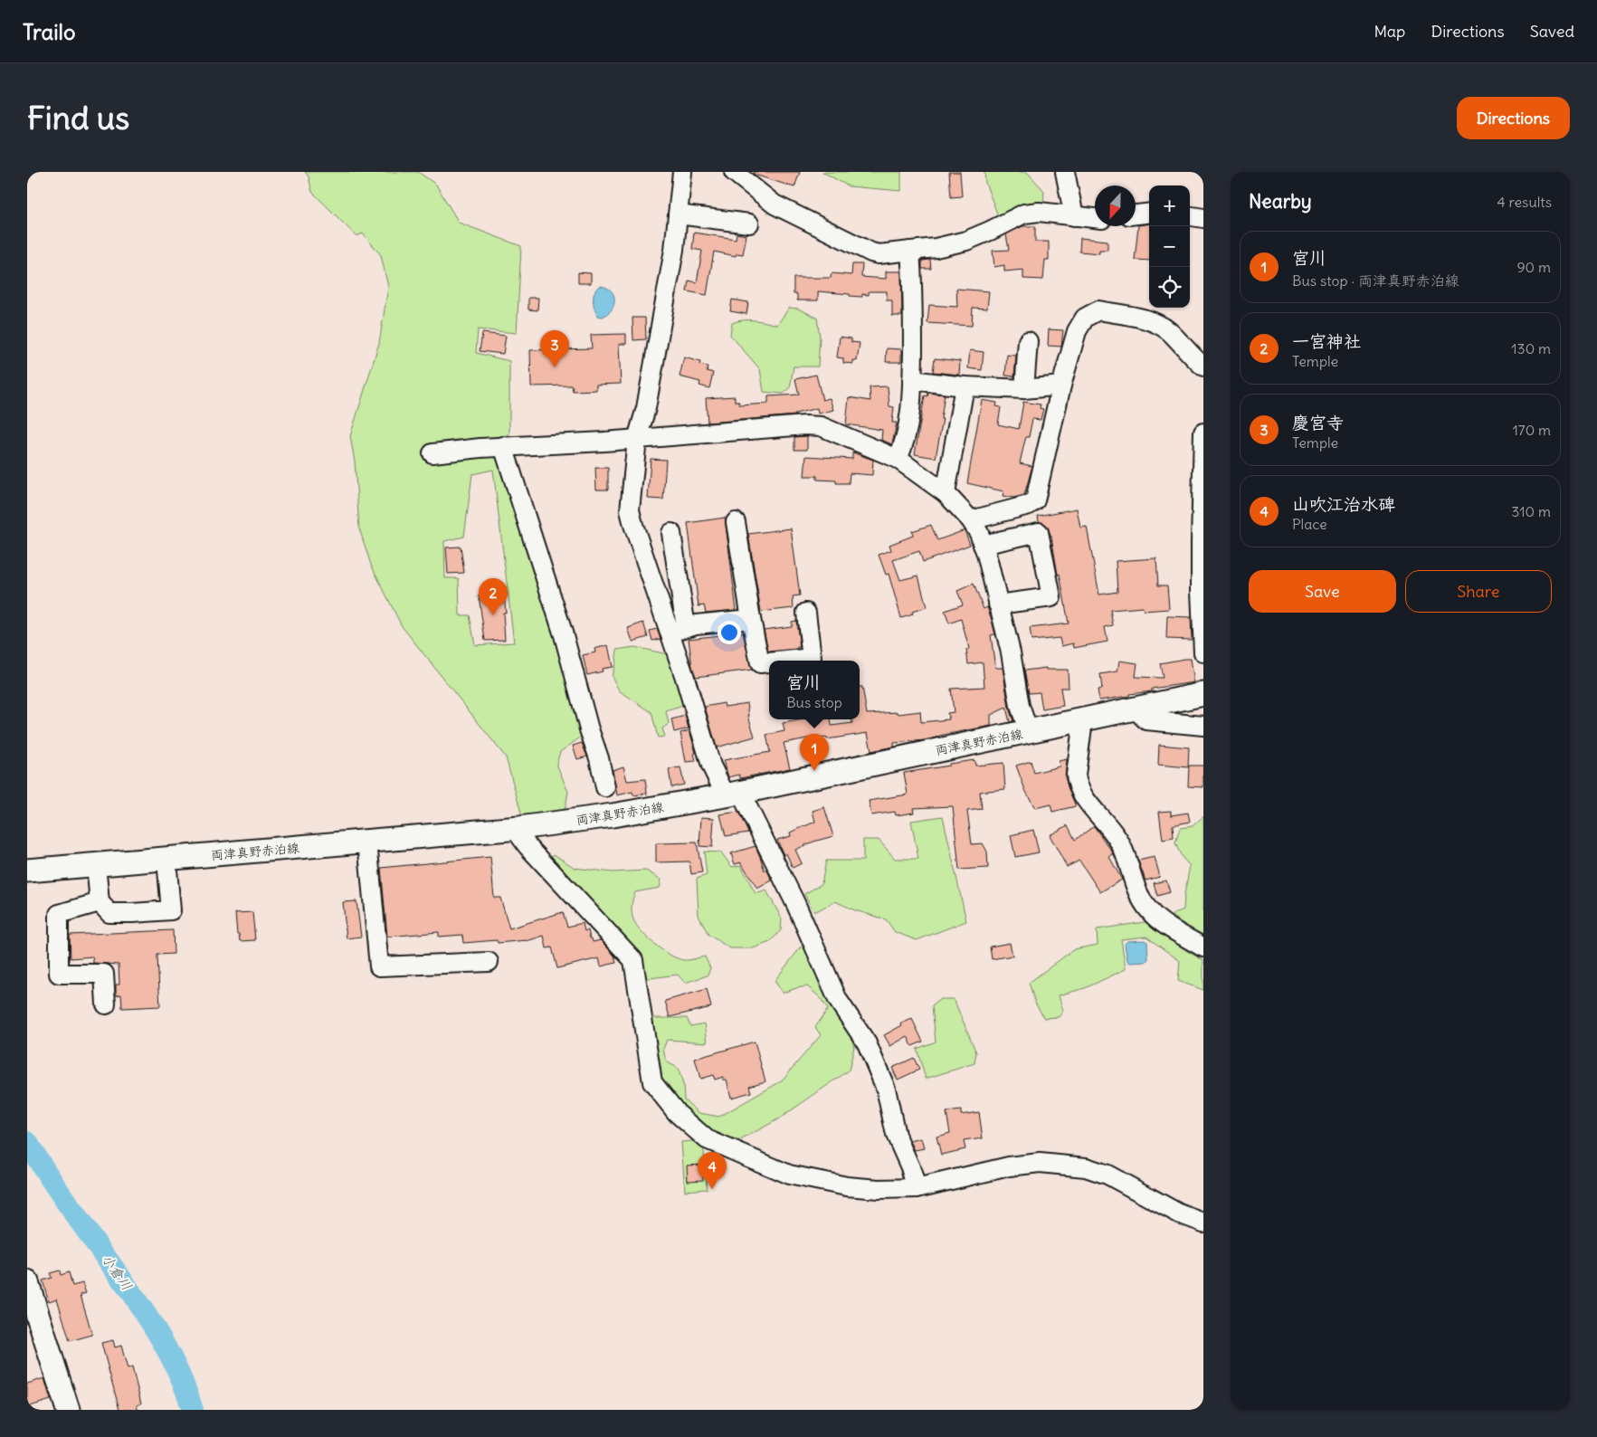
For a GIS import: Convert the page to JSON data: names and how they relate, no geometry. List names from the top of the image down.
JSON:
{
  "streets": {
    "main road": ["両津真野赤泊線"]
  },
  "water": ["小倉川"],
  "north": "bottom",
  "page": {
    "header": "Trailo",
    "nav": ["Map", "Directions", "Saved"],
    "buttons": [
      "Directions",
      ["Save", "Share"]
    ],
    "title": "Find us",
    "heading": ["Nearby", "4 results"],
    "map_buttons": ["+", "−"],
    "list": [
      {
        "mark": "1",
        "name": "宮川",
        "note": "Bus stop · 両津真野赤泊線",
        "value": "90 m"
      },
      {
        "mark": "2",
        "name": "一宮神社",
        "note": "Temple",
        "value": "130 m"
      },
      {
        "mark": "3",
        "name": "慶宮寺",
        "note": "Temple",
        "value": "170 m"
      },
      {
        "mark": "4",
        "name": "山吹江治水碑",
        "note": "Place",
        "value": "310 m"
      }
    ],
    "pins": [
      "3",
      "2",
      "1",
      "4"
    ],
    "popup": ["宮川", "Bus stop"]
  }
}
